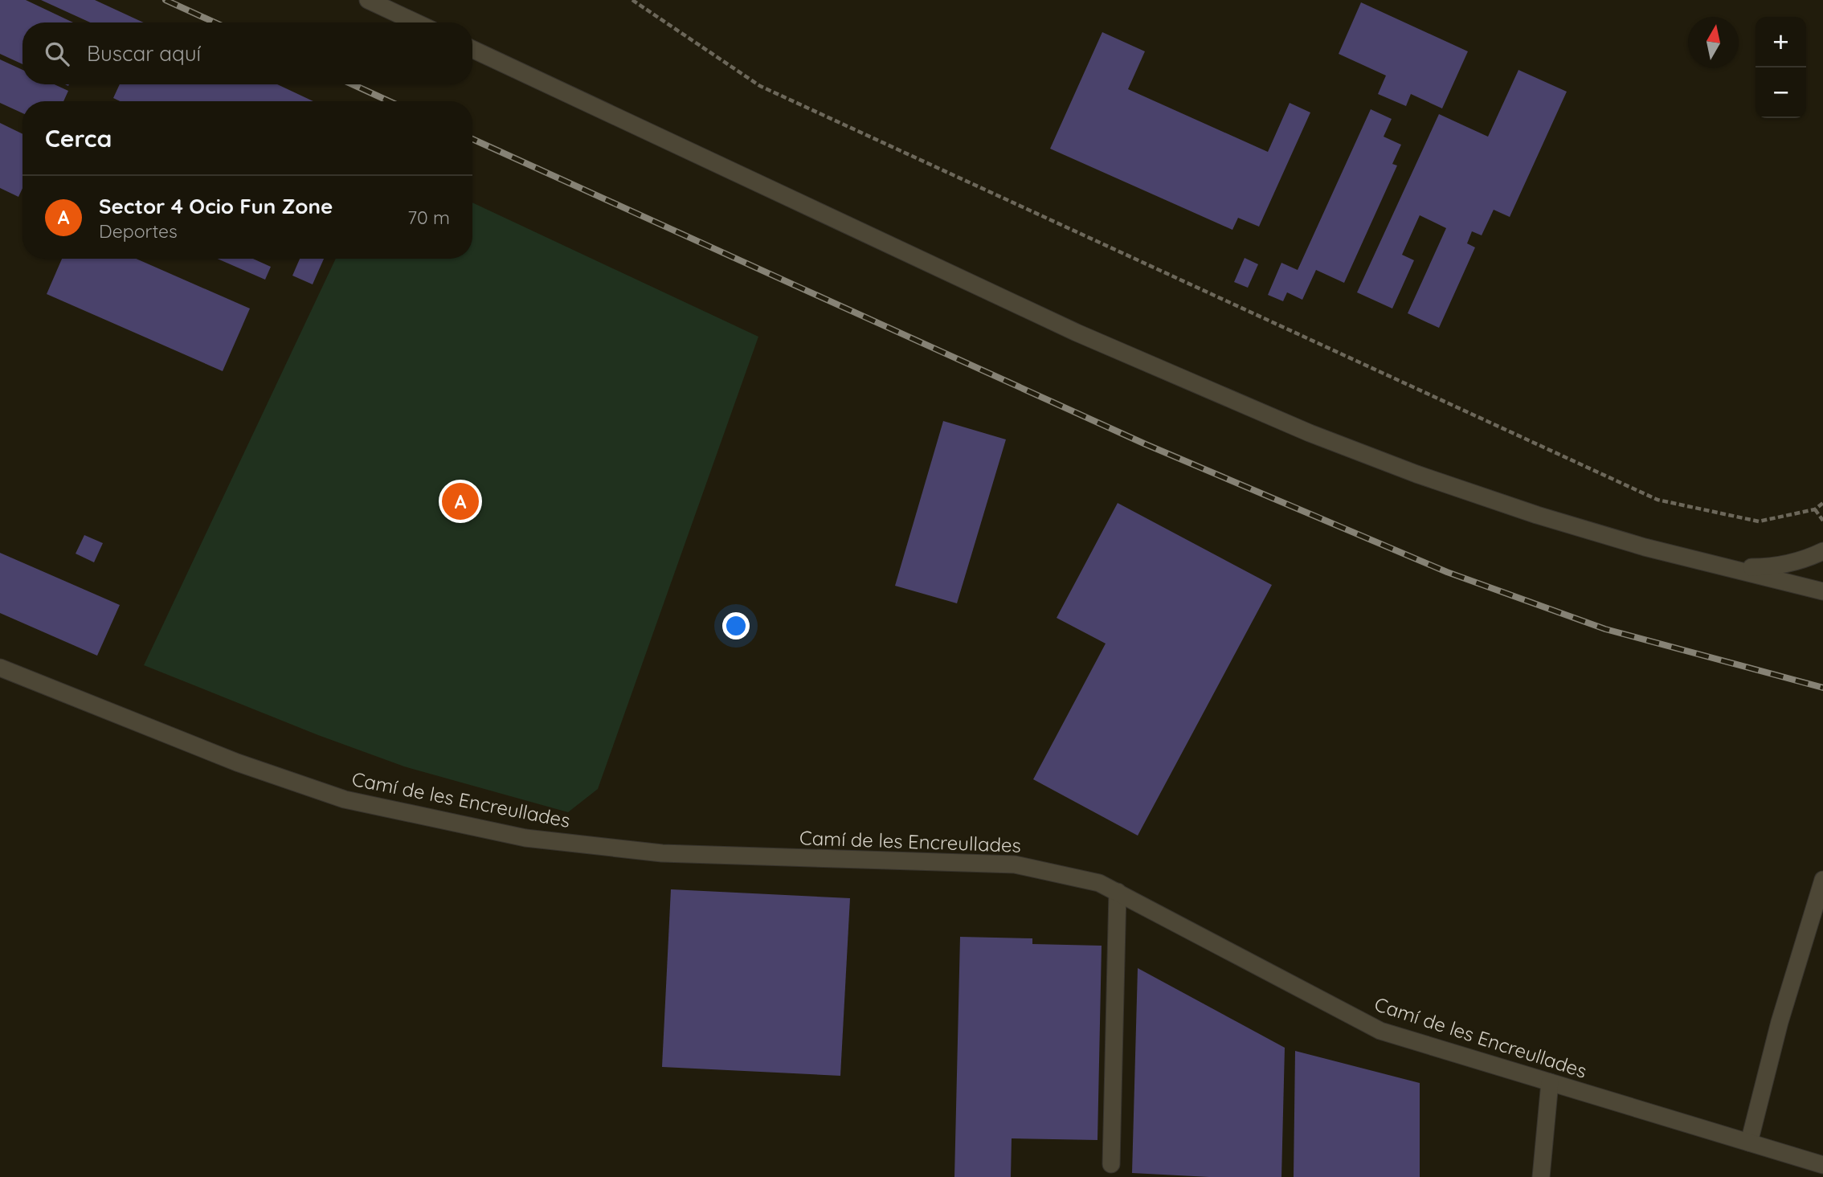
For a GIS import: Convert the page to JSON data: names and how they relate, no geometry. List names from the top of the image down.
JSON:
{
  "streets": {
    "street": ["Camí de les Encreullades"]
  },
  "north": "top",
  "page": {
    "map_buttons": ["+", "−"],
    "search": "Buscar aquí",
    "heading": "Cerca",
    "list": [
      {
        "mark": "A",
        "name": "Sector 4 Ocio Fun Zone",
        "note": "Deportes",
        "value": "70 m"
      }
    ],
    "pins": "A"
  }
}
